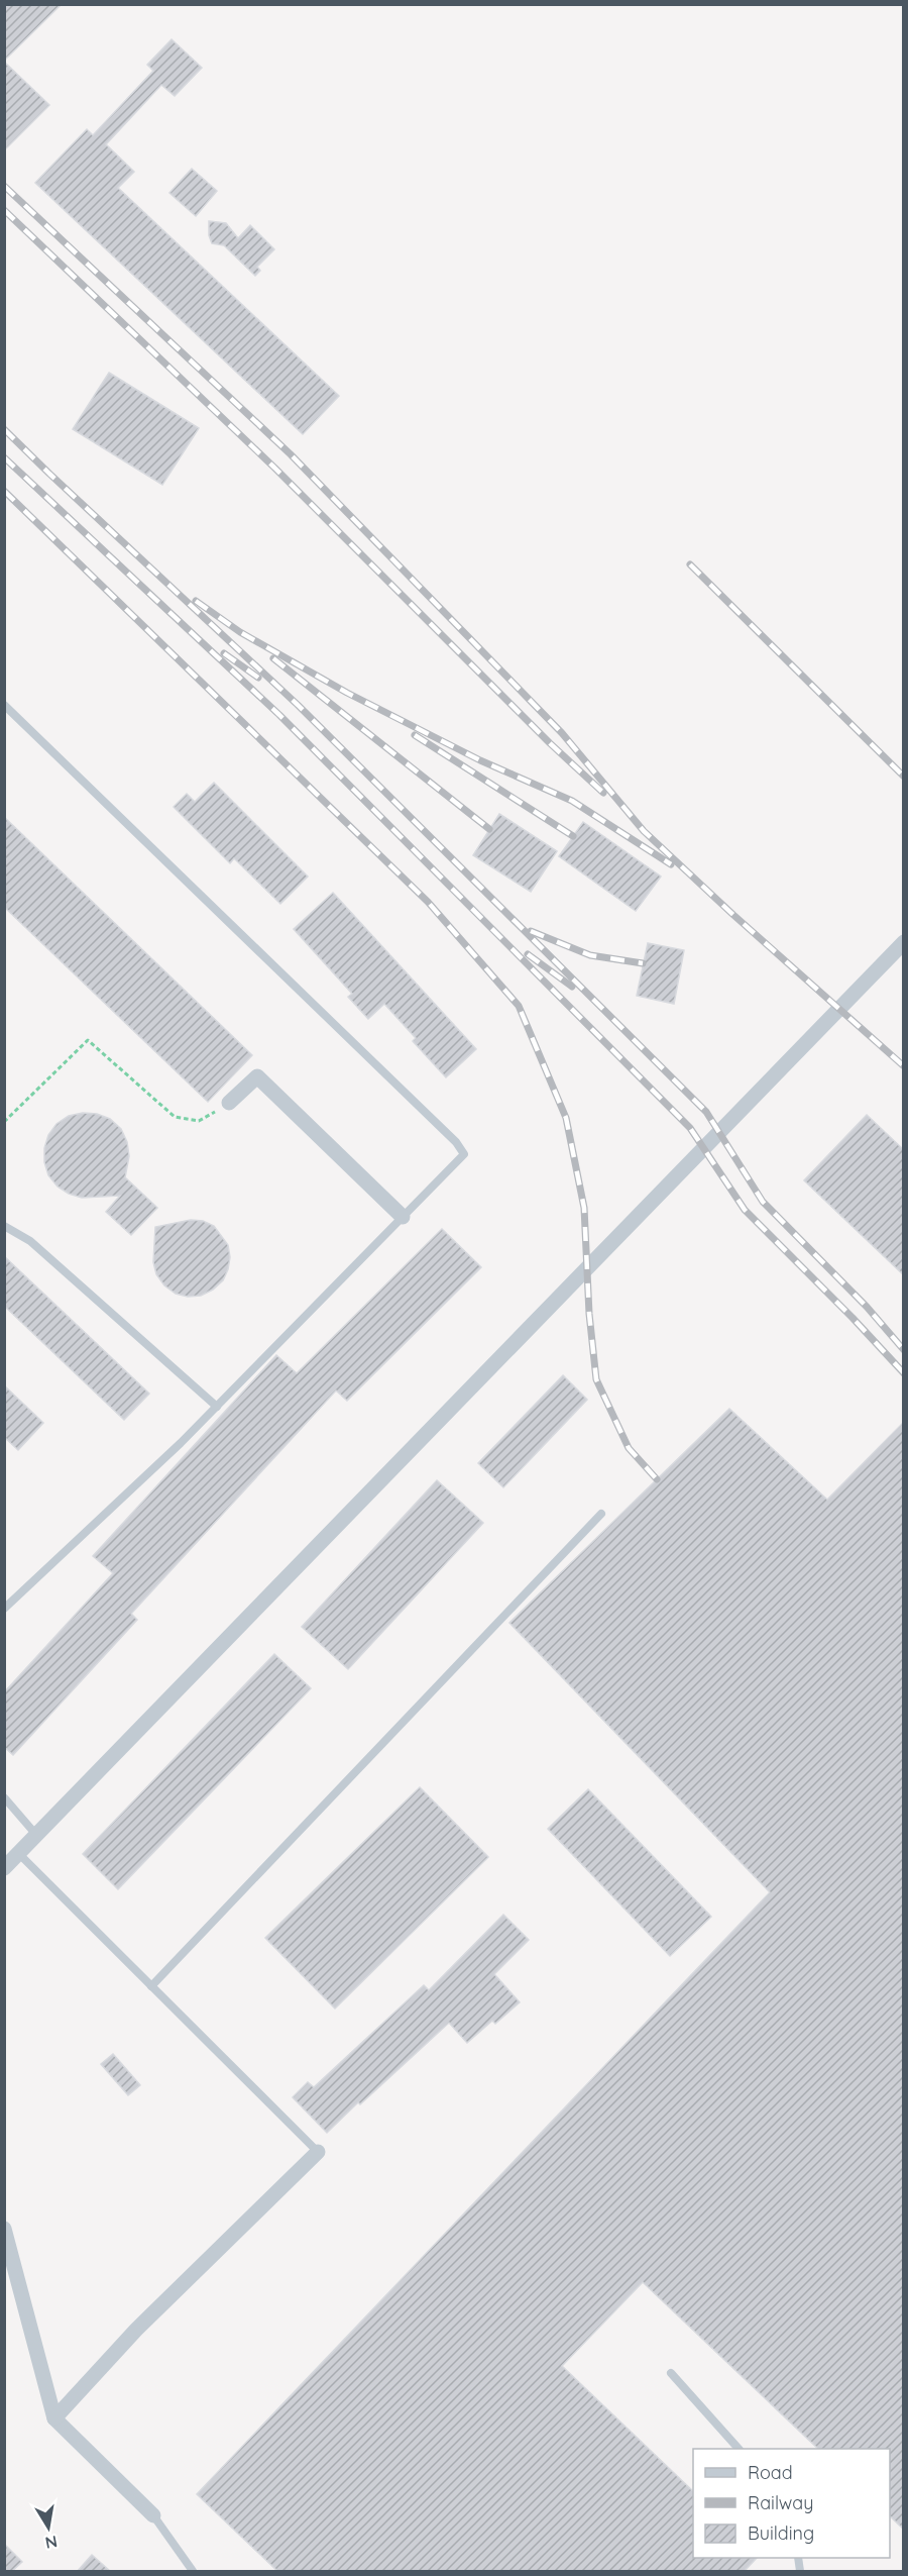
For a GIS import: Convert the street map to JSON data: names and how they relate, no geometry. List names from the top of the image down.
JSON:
{
  "legend": ["Road", "Railway", "Building"],
  "north": "bottom"
}
